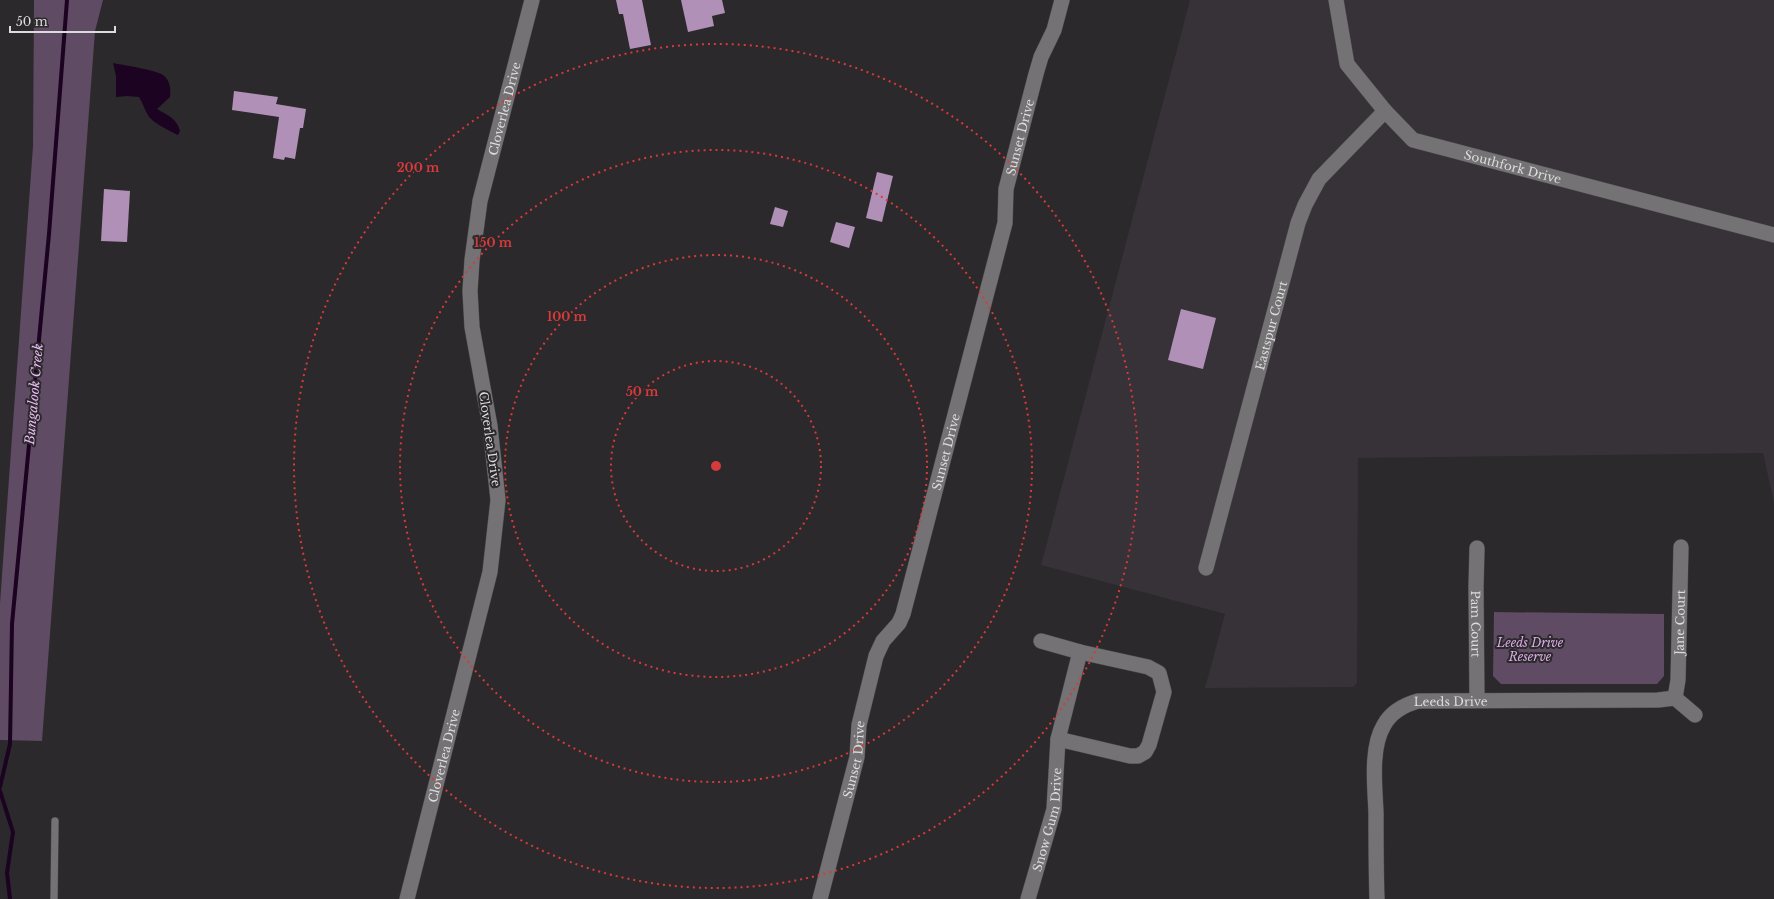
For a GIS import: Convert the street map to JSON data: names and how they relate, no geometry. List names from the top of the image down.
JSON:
{
  "streets": {
    "street": [
      "Cloverlea Drive",
      "Sunset Drive",
      "Southfork Drive",
      "Eastspur Court",
      "Jane Court",
      "Pam Court",
      "Leeds Drive",
      "Snow Gum Drive"
    ]
  },
  "crossings": [
    ["Southfork Drive", "Eastspur Court"],
    ["Jane Court", "Leeds Drive"],
    ["Pam Court", "Leeds Drive"]
  ],
  "water": ["Bungalook Creek"],
  "parks": ["Leeds Drive Reserve"],
  "scale_bar": "50 m",
  "rings": [
    "200 m",
    "150 m",
    "100 m",
    "50 m"
  ]
}
